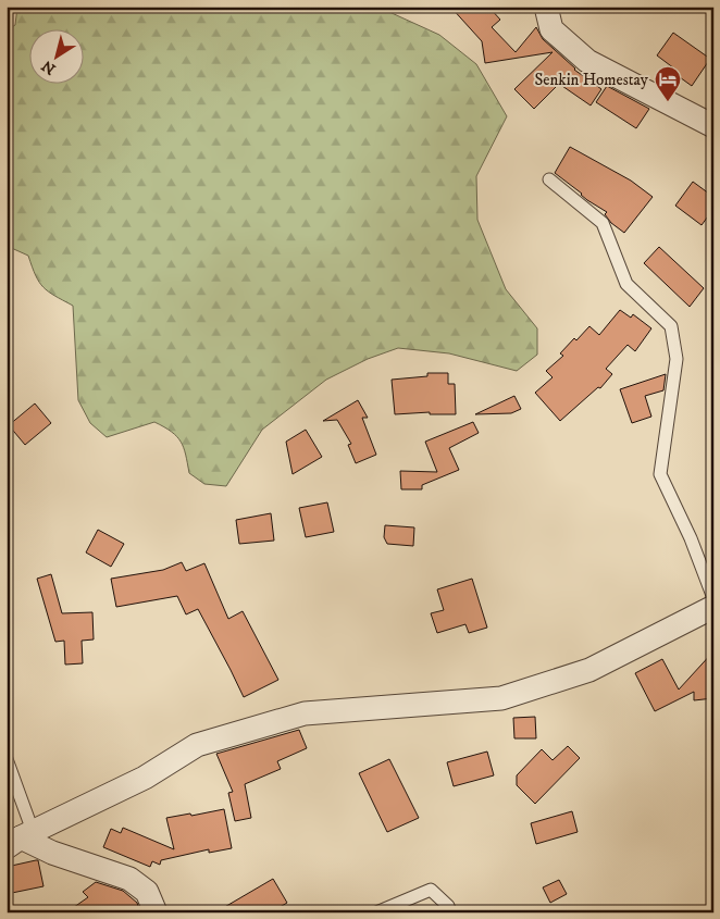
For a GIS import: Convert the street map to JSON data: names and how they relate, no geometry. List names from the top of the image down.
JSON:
{
  "places": {
    "hotel": ["Senkin Homestay"]
  },
  "north": "bottom left"
}
